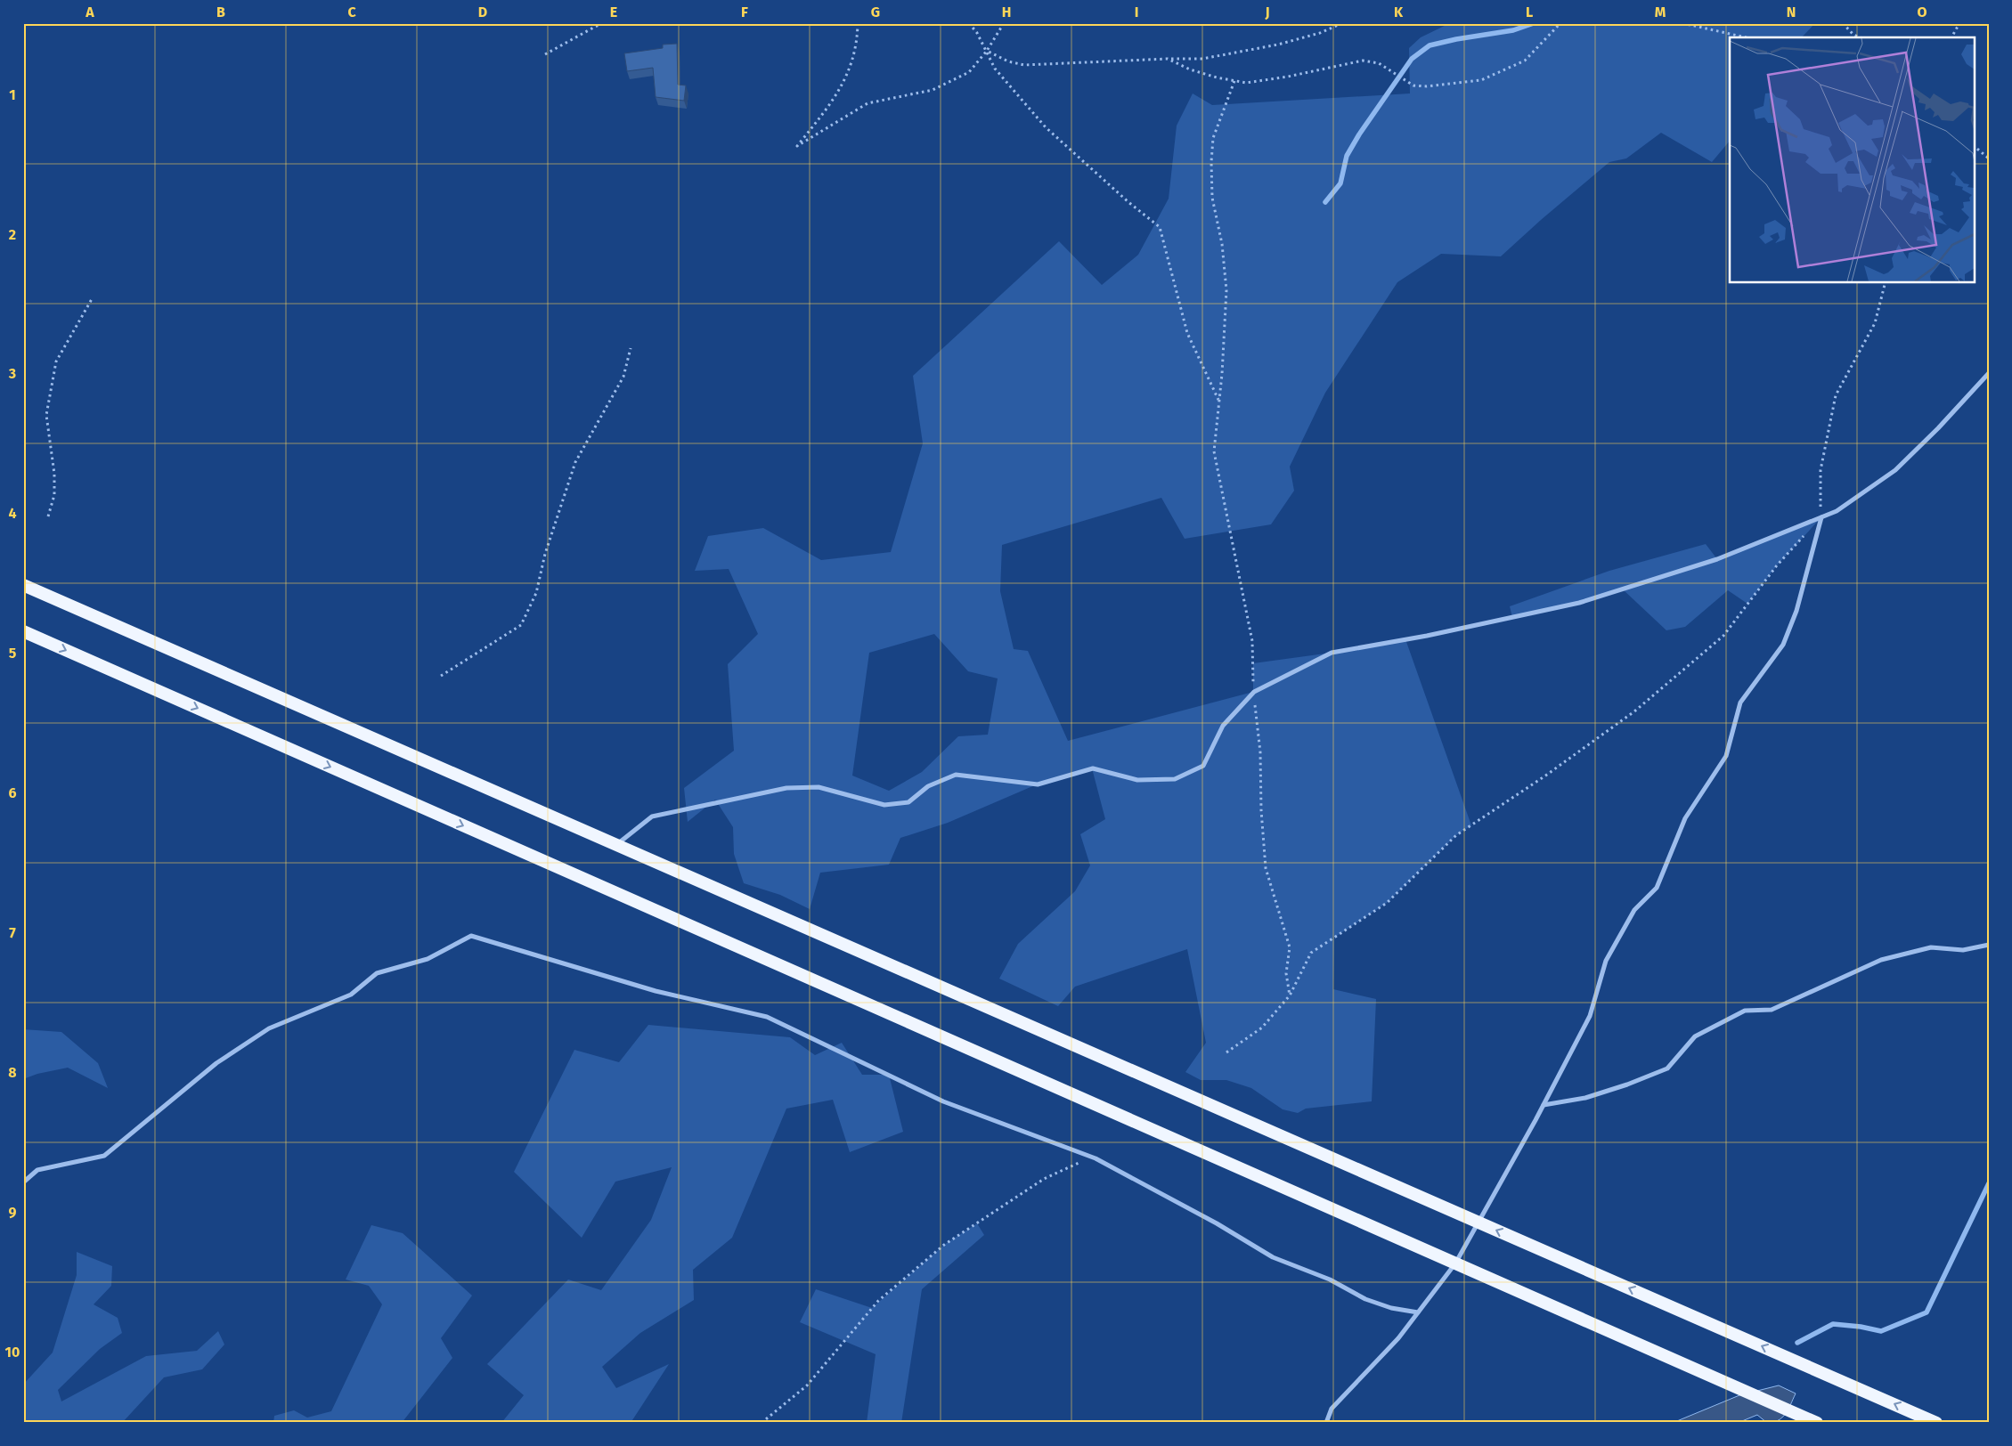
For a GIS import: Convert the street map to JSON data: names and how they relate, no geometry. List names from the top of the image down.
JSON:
{
  "grid": {
    "columns": [
      "A",
      "B",
      "C",
      "D",
      "E",
      "F",
      "G",
      "H",
      "I",
      "J",
      "K",
      "L",
      "M",
      "N",
      "O"
    ],
    "rows": [
      "1",
      "2",
      "3",
      "4",
      "5",
      "6",
      "7",
      "8",
      "9",
      "10"
    ]
  }
}
